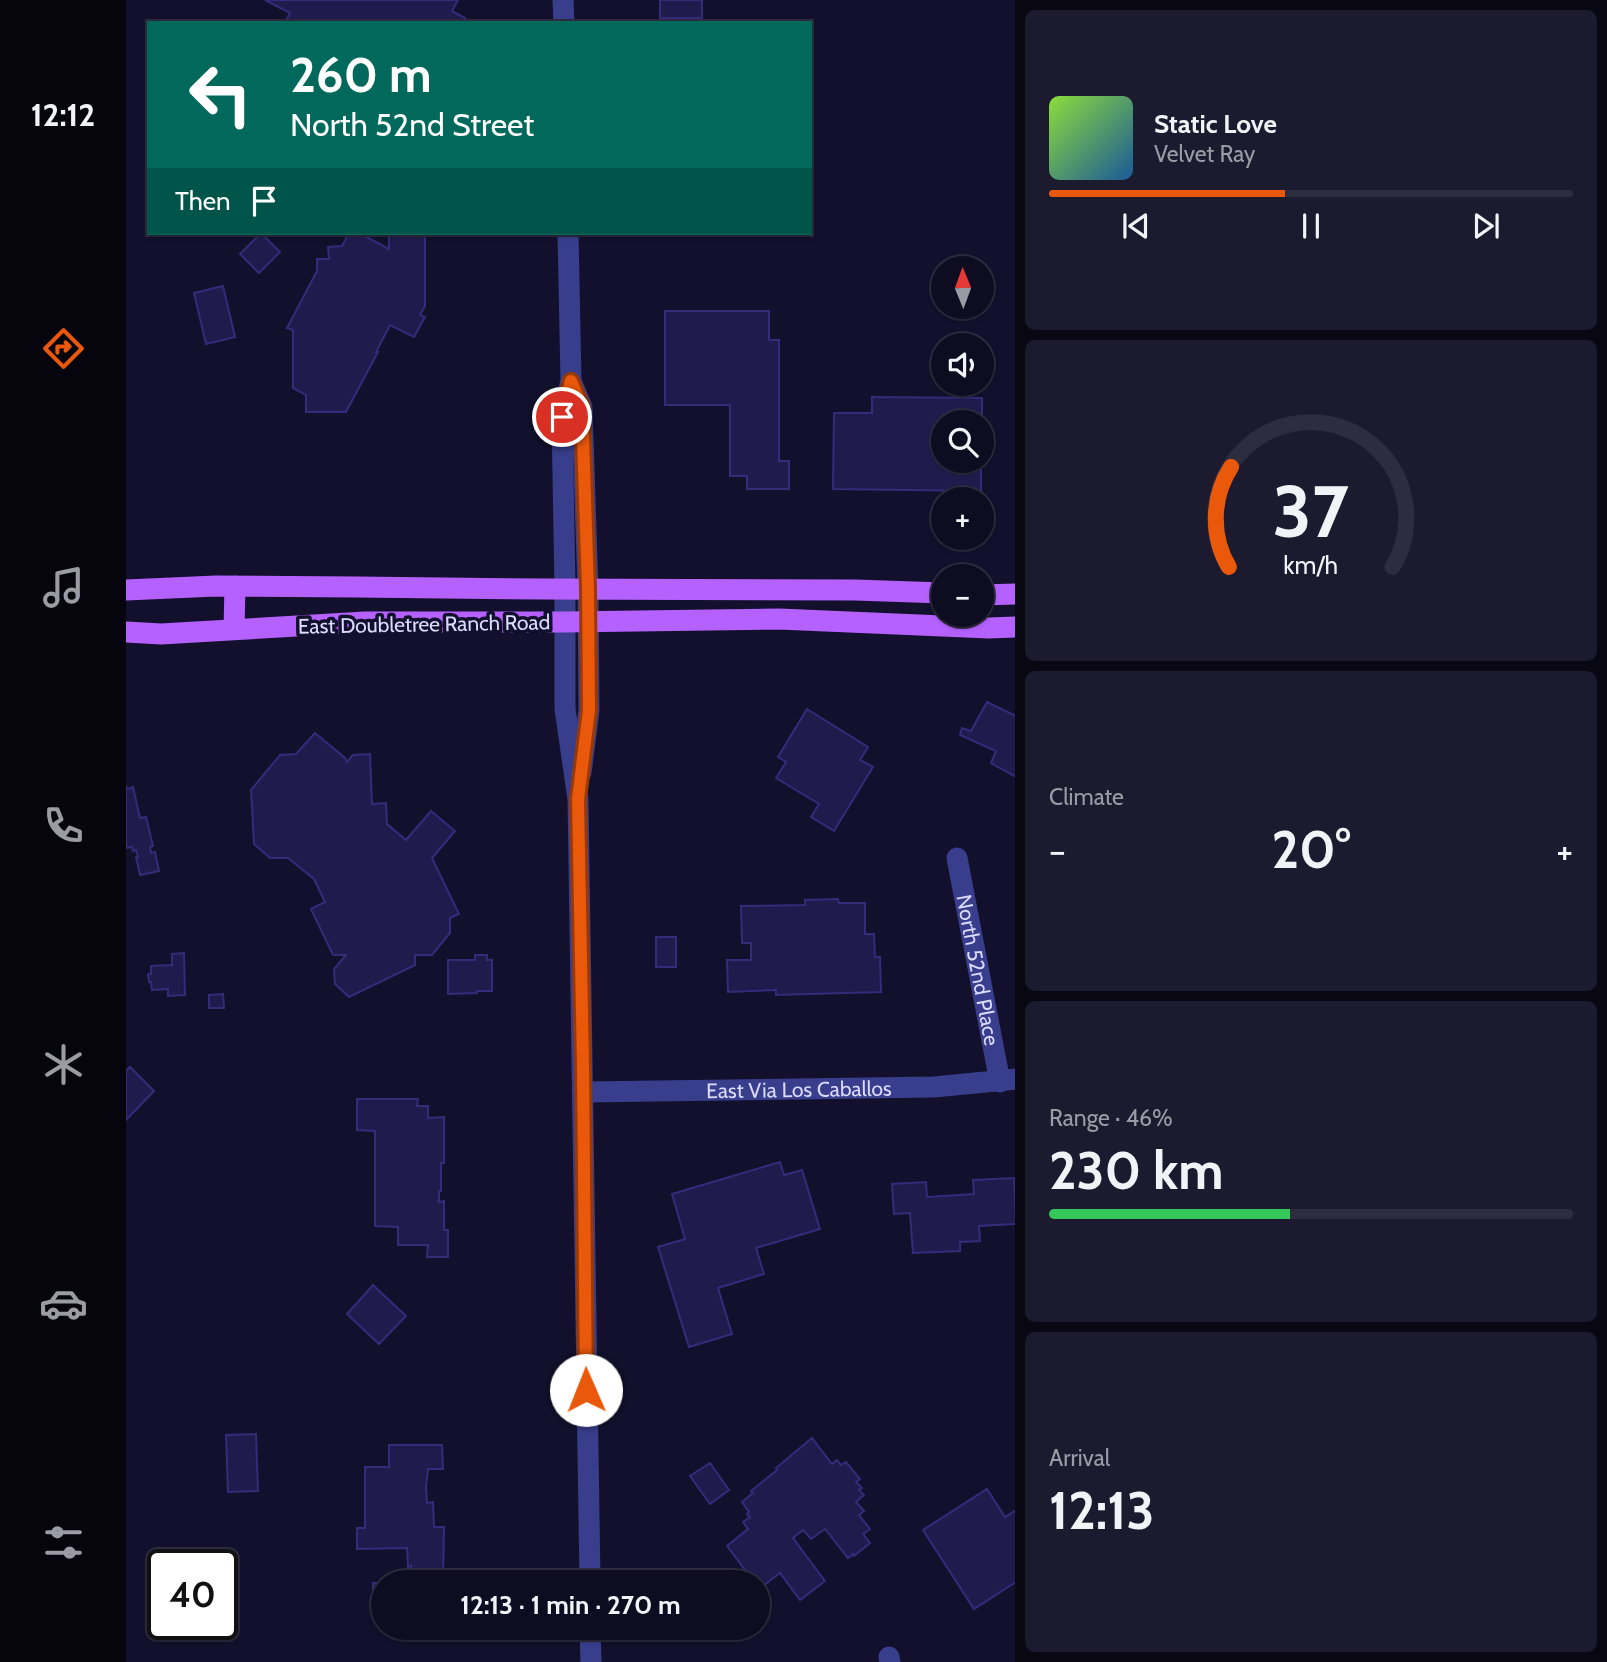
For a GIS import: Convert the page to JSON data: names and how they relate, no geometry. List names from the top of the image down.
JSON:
{
  "streets": {
    "main road": ["East Doubletree Ranch Road"],
    "street": ["North 52nd Place", "East Via Los Caballos"]
  },
  "crossings": [
    ["North 52nd Place", "East Via Los Caballos"]
  ],
  "north": "top",
  "page": {
    "tabs": "12:12",
    "turn": ["260 m", "North 52nd Street"],
    "song": ["Static Love", "Velvet Ray"],
    "then": "Then",
    "map_buttons": ["+", "−"],
    "tile": [
      "Climate",
      ["Range · 46%", "230 km"],
      ["Arrival", "12:13"]
    ],
    "heat": ["−", "20°", "+"],
    "limit": "40",
    "trip": "12:13 · 1 min · 270 m",
    "gauge": ["37", "km/h"]
  }
}
